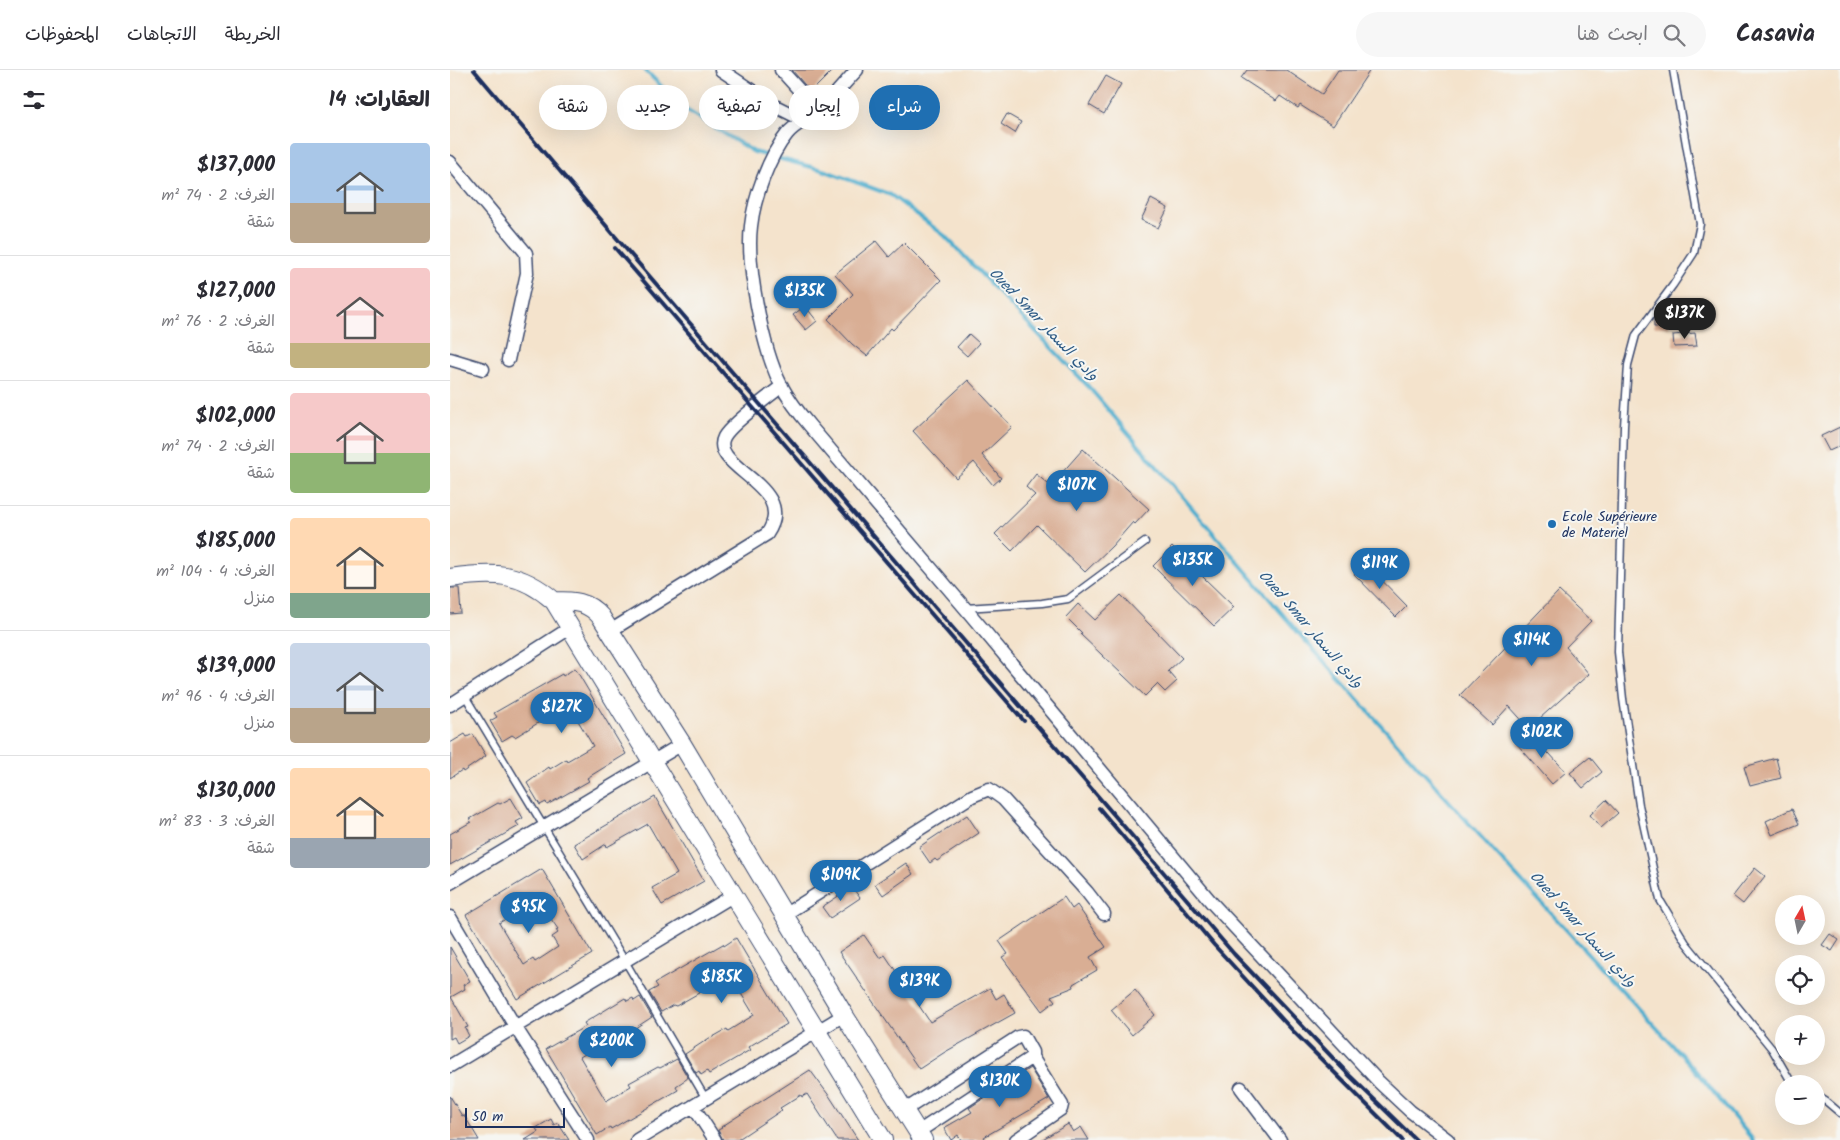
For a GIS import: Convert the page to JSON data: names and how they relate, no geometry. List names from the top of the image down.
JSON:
{
  "water": ["Oued Smar وادي السمار"],
  "places": ["Ecole Supérieure de Materiel"],
  "scale_bar": "50 m",
  "north": "top",
  "page": {
    "header": "Casavia",
    "search": "ابحث هنا",
    "nav": ["الخريطة", "الاتجاهات", "المحفوظات"],
    "heading": "العقارات: 14",
    "chip": [
      "شراء",
      "إيجار",
      "تصفية",
      "جديد",
      "شقة"
    ],
    "list": [
      {
        "name": "$137,000",
        "note": "الغرف: 2 · 74 m² · شقة"
      },
      {
        "name": "$127,000",
        "note": "الغرف: 2 · 76 m² · شقة"
      },
      {
        "name": "$102,000",
        "note": "الغرف: 2 · 74 m² · شقة"
      },
      {
        "name": "$185,000",
        "note": "الغرف: 4 · 104 m² · منزل"
      },
      {
        "name": "$139,000",
        "note": "الغرف: 4 · 96 m² · منزل"
      },
      {
        "name": "$130,000",
        "note": "الغرف: 3 · 83 m² · شقة"
      }
    ],
    "price": [
      "$135K",
      "$137K",
      "$107K",
      "$135K",
      "$119K",
      "$114K",
      "$127K",
      "$102K",
      "$109K",
      "$95K",
      "$185K",
      "$139K",
      "$200K",
      "$130K"
    ],
    "map_buttons": ["+", "−"],
    "scale": "50 m"
  }
}
